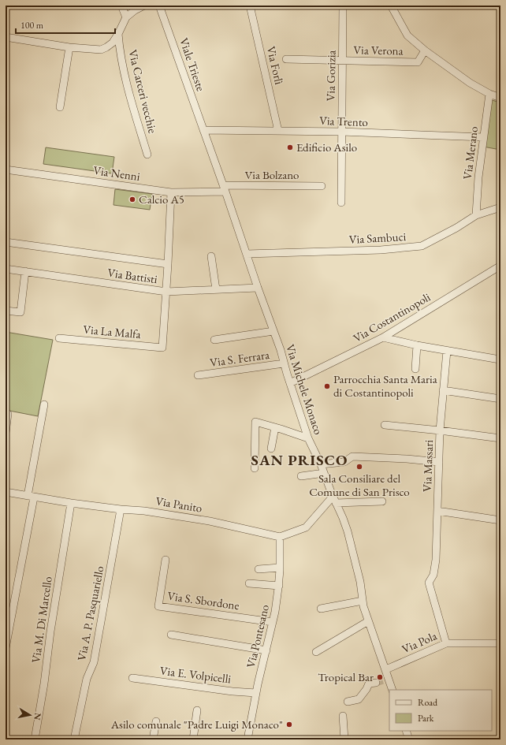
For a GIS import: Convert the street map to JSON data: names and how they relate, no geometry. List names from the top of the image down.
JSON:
{
  "streets": {
    "street": [
      "Via Verona",
      "Viale Trieste",
      "Via Forlì",
      "Via Gorizia",
      "Via Carceri vecchie",
      "Via Trento",
      "Via Merano",
      "Via Nenni",
      "Via Bolzano",
      "Via Sambuci",
      "Via Battisti",
      "Via Costantinopoli",
      "Via La Malfa",
      "Via S. Ferrara",
      "Via Michele Monaco",
      "Via Massari",
      "Via Panito",
      "Via S. Sbordone",
      "Via A. P. Pasquariello",
      "Via M. Di Marcello",
      "Via Pontesano",
      "Via Pola",
      "Via E. Volpicelli"
    ]
  },
  "crossings": [
    ["Via Verona", "Via Gorizia"],
    ["Viale Trieste", "Via Trento"],
    ["Viale Trieste", "Via Michele Monaco"],
    ["Via Forlì", "Via Trento"],
    ["Via Gorizia", "Via Trento"],
    ["Via Trento", "Via Merano"],
    ["Via Trento", "Via Michele Monaco"],
    ["Via Merano", "Via Sambuci"],
    ["Via Nenni", "Via Bolzano"],
    ["Via Nenni", "Via Michele Monaco"],
    ["Via Bolzano", "Via Michele Monaco"],
    ["Via Sambuci", "Via Michele Monaco"],
    ["Via Battisti", "Via La Malfa"],
    ["Via Battisti", "Via Michele Monaco"],
    ["Via Costantinopoli", "Via Michele Monaco"],
    ["Via S. Ferrara", "Via Michele Monaco"],
    ["Via Michele Monaco", "Via Pola"],
    ["Via Massari", "Via Pola"],
    ["Via Panito", "Via A. P. Pasquariello"],
    ["Via Panito", "Via M. Di Marcello"],
    ["Via Panito", "Via Pontesano"],
    ["Via S. Sbordone", "Via Pontesano"],
    ["Via Pontesano", "Via E. Volpicelli"]
  ],
  "districts": ["SAN PRISCO"],
  "places": [
    "Edificio Asilo",
    "Calcio A5",
    "Parrocchia Santa Maria di Costantinopoli",
    "Sala Consiliare del Comune di San Prisco",
    "Tropical Bar",
    "Asilo comunale \"Padre Luigi Monaco\""
  ],
  "legend": ["Road", "Park"],
  "scale_bar": "100 m",
  "north": "right"
}
